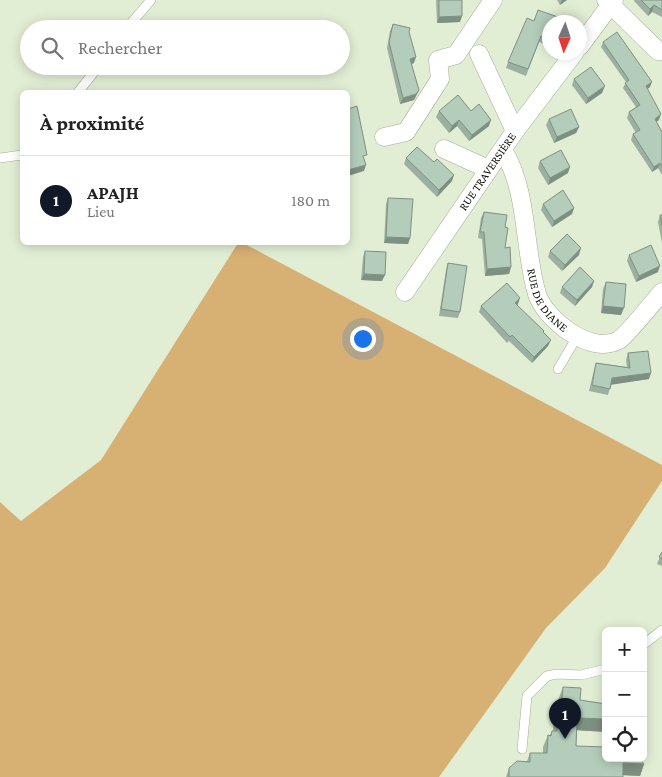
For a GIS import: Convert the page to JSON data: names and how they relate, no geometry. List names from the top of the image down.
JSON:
{
  "streets": {
    "street": ["RUE TRAVERSIÈRE", "RUE DE DIANE"]
  },
  "crossings": [
    ["RUE TRAVERSIÈRE", "RUE DE DIANE"]
  ],
  "north": "bottom",
  "page": {
    "search": "Rechercher",
    "heading": "À proximité",
    "list": [
      {
        "mark": "1",
        "name": "APAJH",
        "note": "Lieu",
        "value": "180 m"
      }
    ],
    "map_buttons": ["+", "−"],
    "pins": "1"
  }
}
